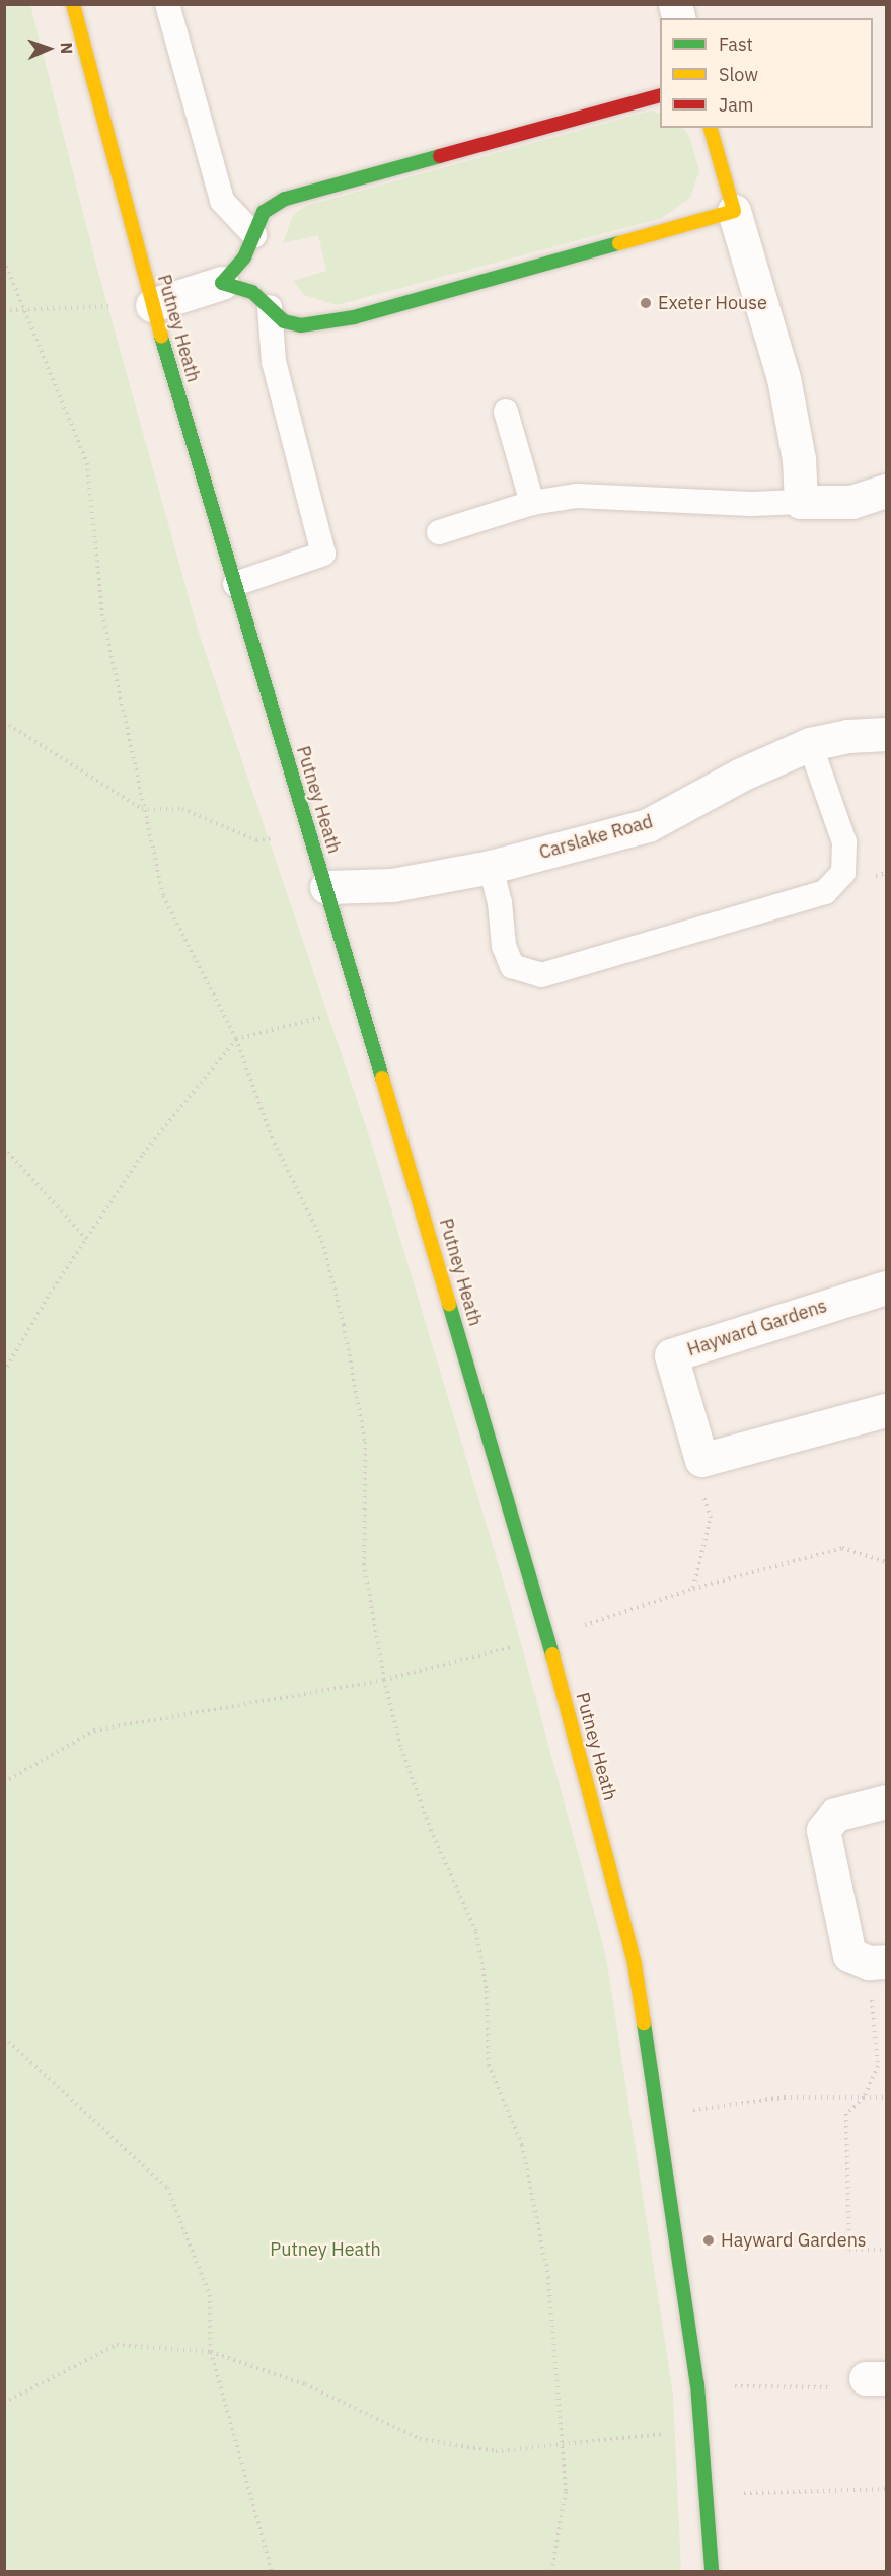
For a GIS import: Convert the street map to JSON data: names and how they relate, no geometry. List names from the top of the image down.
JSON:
{
  "streets": {
    "street": ["Putney Heath", "Carslake Road", "Hayward Gardens"]
  },
  "crossings": [
    ["Putney Heath", "Carslake Road"]
  ],
  "parks": ["Putney Heath"],
  "places": ["Exeter House", "Hayward Gardens"],
  "legend": ["Fast", "Slow", "Jam"],
  "north": "right"
}
